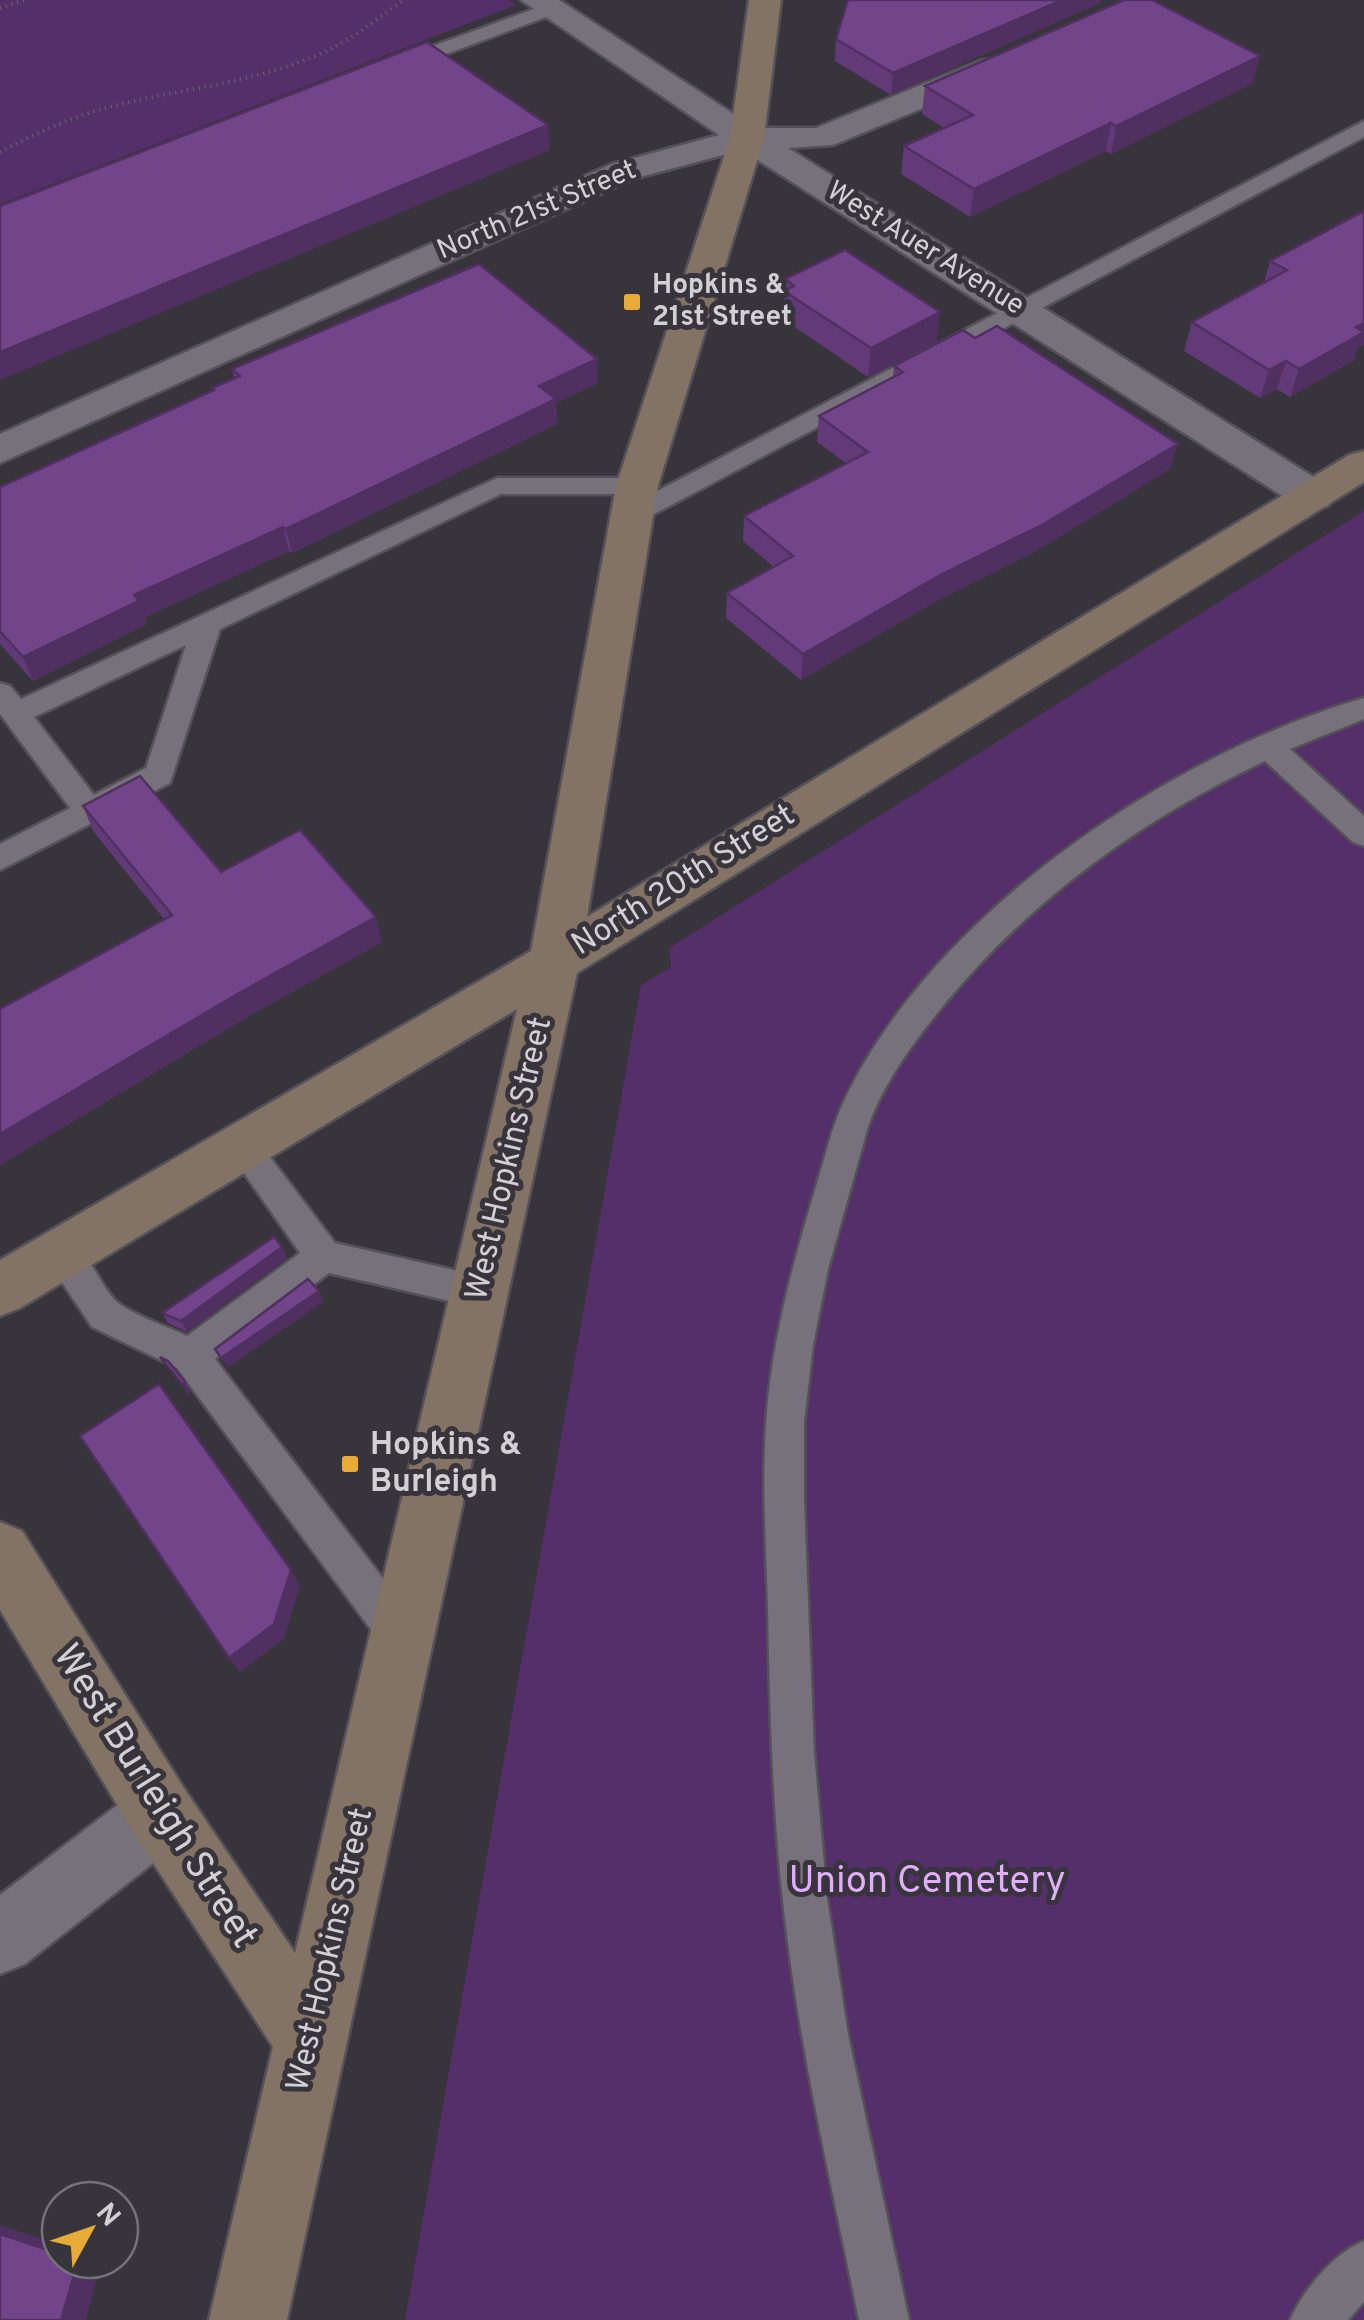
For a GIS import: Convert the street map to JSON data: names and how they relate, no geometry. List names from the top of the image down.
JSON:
{
  "streets": {
    "main road": ["North 20th Street", "West Hopkins Street", "West Burleigh Street"],
    "street": ["North 21st Street", "West Auer Avenue"]
  },
  "crossings": [
    ["North 21st Street", "West Auer Avenue"],
    ["North 21st Street", "West Hopkins Street"],
    ["West Auer Avenue", "North 20th Street"],
    ["West Auer Avenue", "West Hopkins Street"],
    ["North 20th Street", "West Hopkins Street"],
    ["West Hopkins Street", "West Burleigh Street"]
  ],
  "parks": ["Union Cemetery"],
  "places": {
    "transit": ["Hopkins & 21st Street", "Hopkins & Burleigh"]
  },
  "north": "top right"
}
